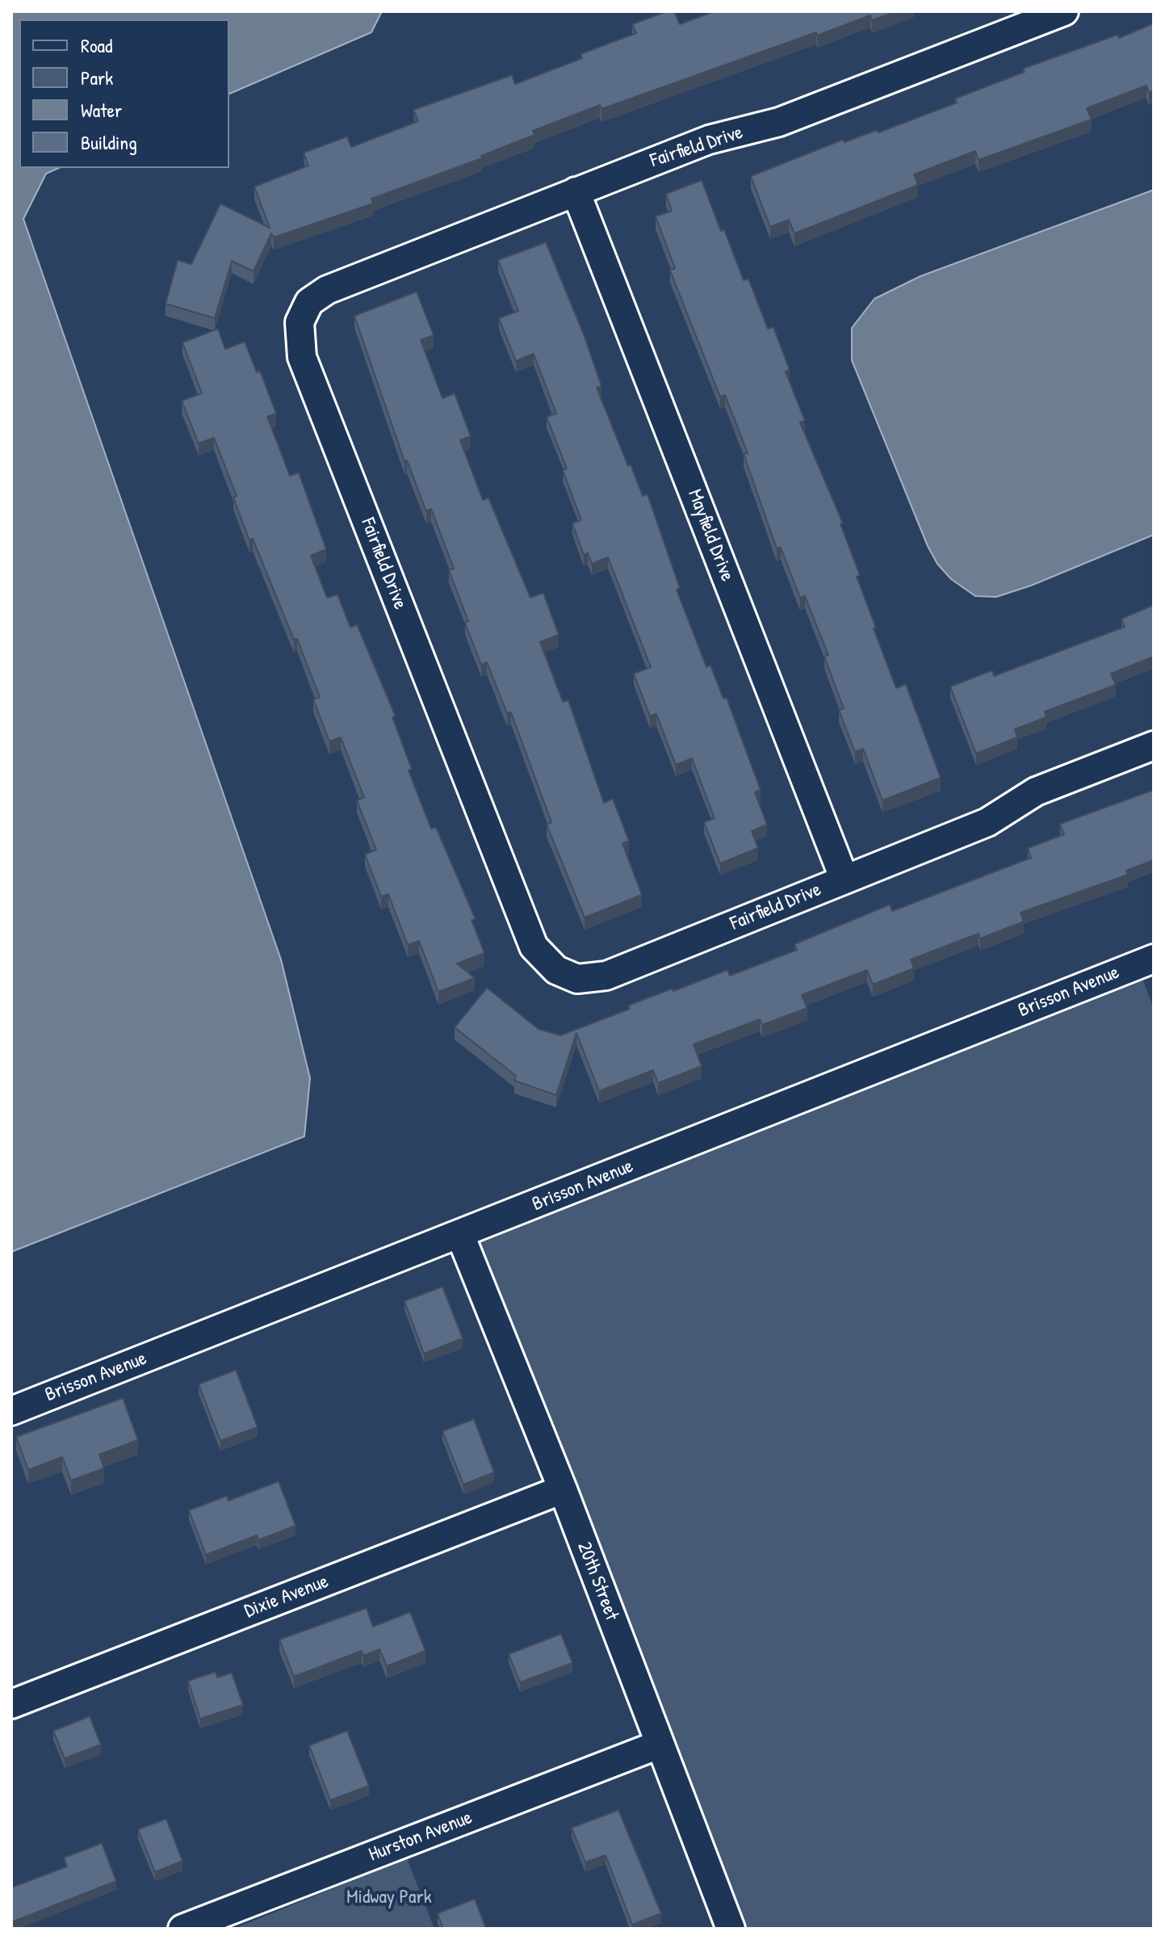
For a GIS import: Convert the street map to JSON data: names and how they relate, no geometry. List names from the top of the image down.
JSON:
{
  "streets": {
    "street": [
      "Fairfield Drive",
      "Mayfield Drive",
      "Brisson Avenue",
      "20th Street",
      "Dixie Avenue",
      "Hurston Avenue"
    ]
  },
  "crossings": [
    ["Fairfield Drive", "Mayfield Drive"],
    ["Brisson Avenue", "20th Street"],
    ["20th Street", "Dixie Avenue"],
    ["20th Street", "Hurston Avenue"]
  ],
  "parks": ["Midway Park"],
  "legend": [
    "Road",
    "Park",
    "Water",
    "Building"
  ]
}
